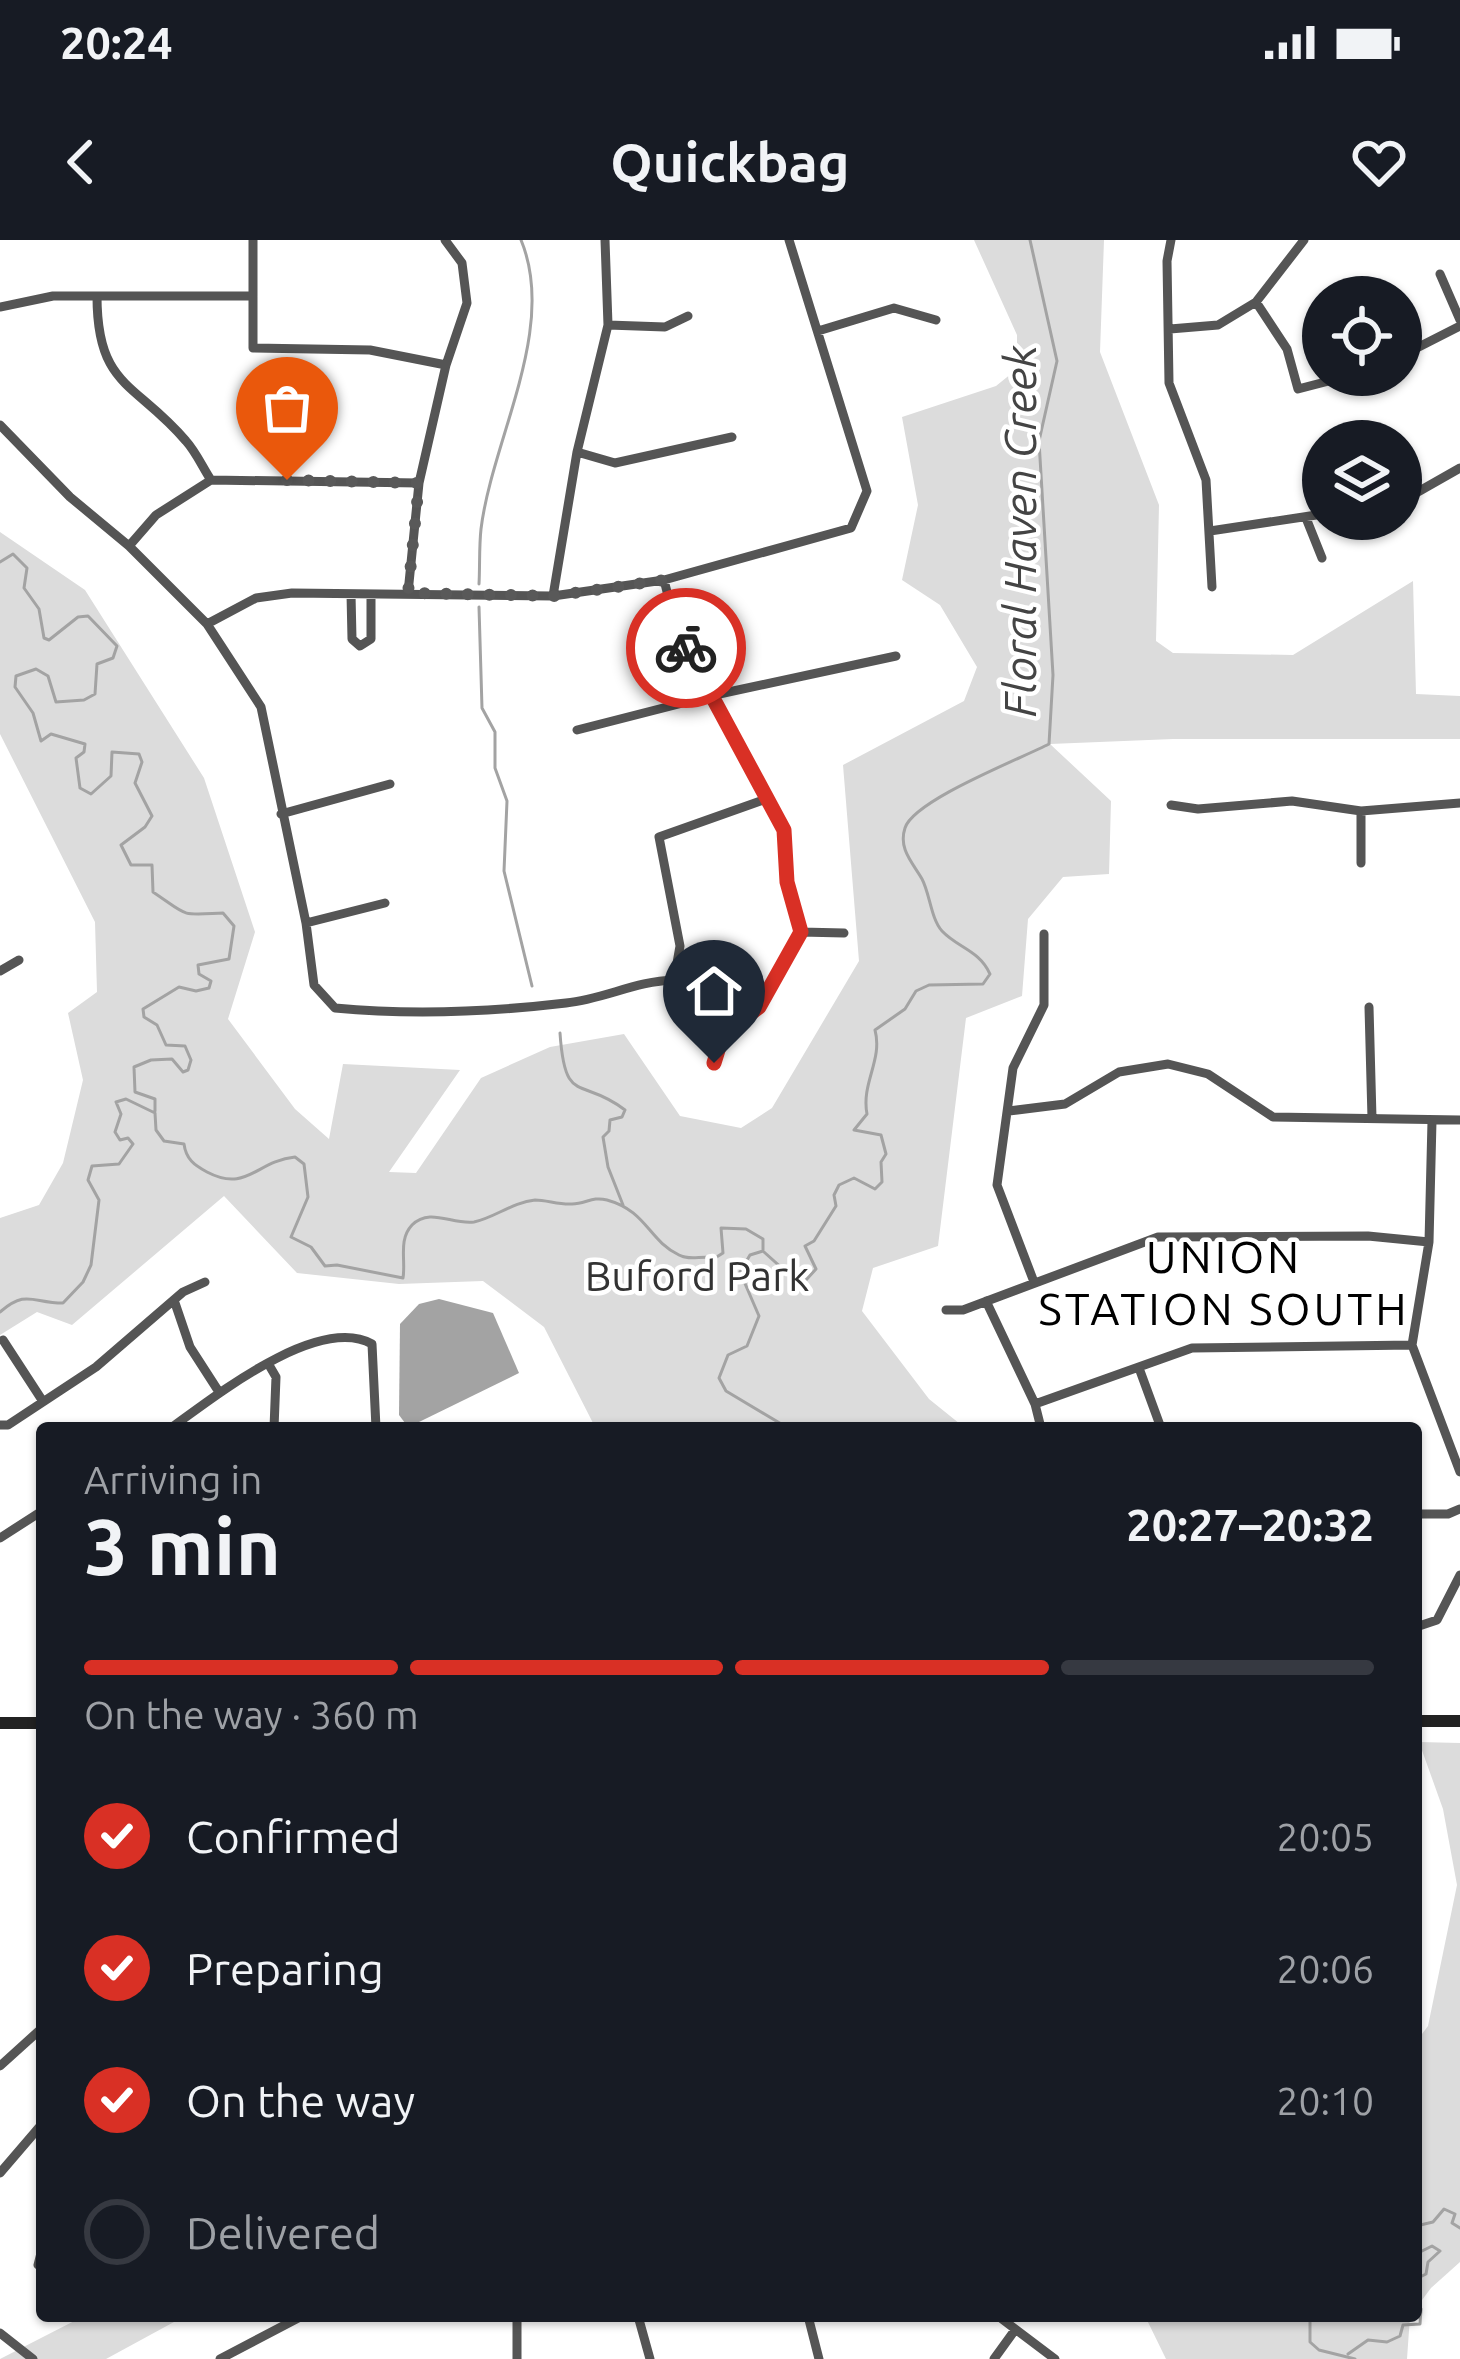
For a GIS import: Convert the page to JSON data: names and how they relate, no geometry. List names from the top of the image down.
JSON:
{
  "districts": ["UNION STATION SOUTH"],
  "water": ["Floral Haven Creek"],
  "parks": ["Buford Park"],
  "page": {
    "status": "20:24",
    "header": "Quickbag",
    "heading": ["3 min", "Arriving in", "20:27–20:32"],
    "bar": "On the way · 360 m",
    "list": [
      ["Confirmed", "20:05"],
      ["Preparing", "20:06"],
      ["On the way", "20:10"],
      "Delivered"
    ]
  }
}
